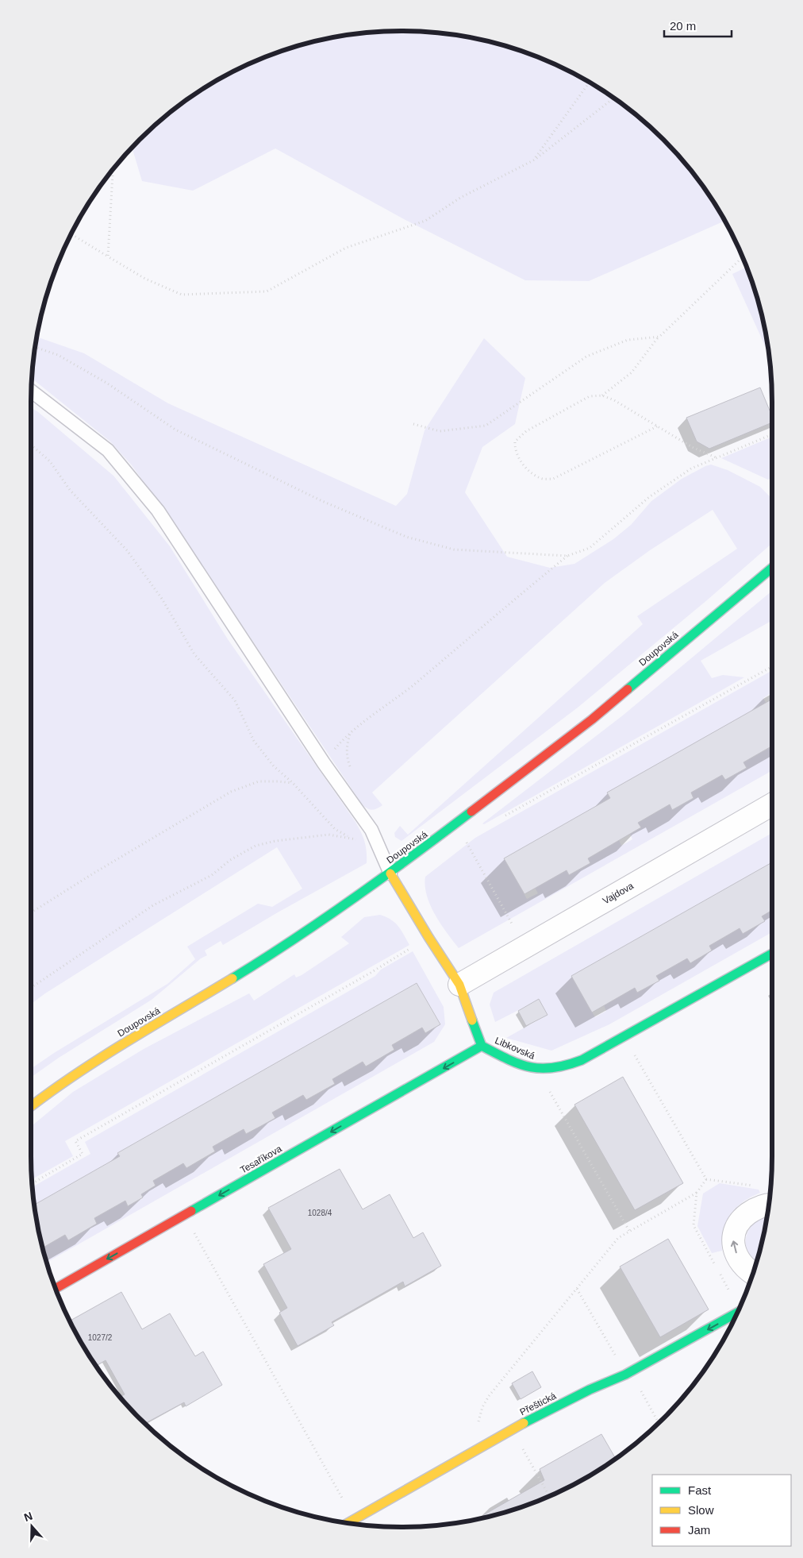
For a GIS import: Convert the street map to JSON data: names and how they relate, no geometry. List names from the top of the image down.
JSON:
{
  "streets": {
    "street": [
      "Doupovská",
      "Vajdova",
      "Libkovská",
      "Tesaříkova",
      "Přeštická"
    ]
  },
  "crossings": [
    ["Doupovská", "Libkovská"],
    ["Vajdova", "Libkovská"],
    ["Libkovská", "Tesaříkova"]
  ],
  "one_way": ["Tesaříkova", "Přeštická"],
  "house_numbers": ["1028/4", "1027/2"],
  "legend": ["Fast", "Slow", "Jam"],
  "scale_bar": "20 m",
  "north": "top"
}
